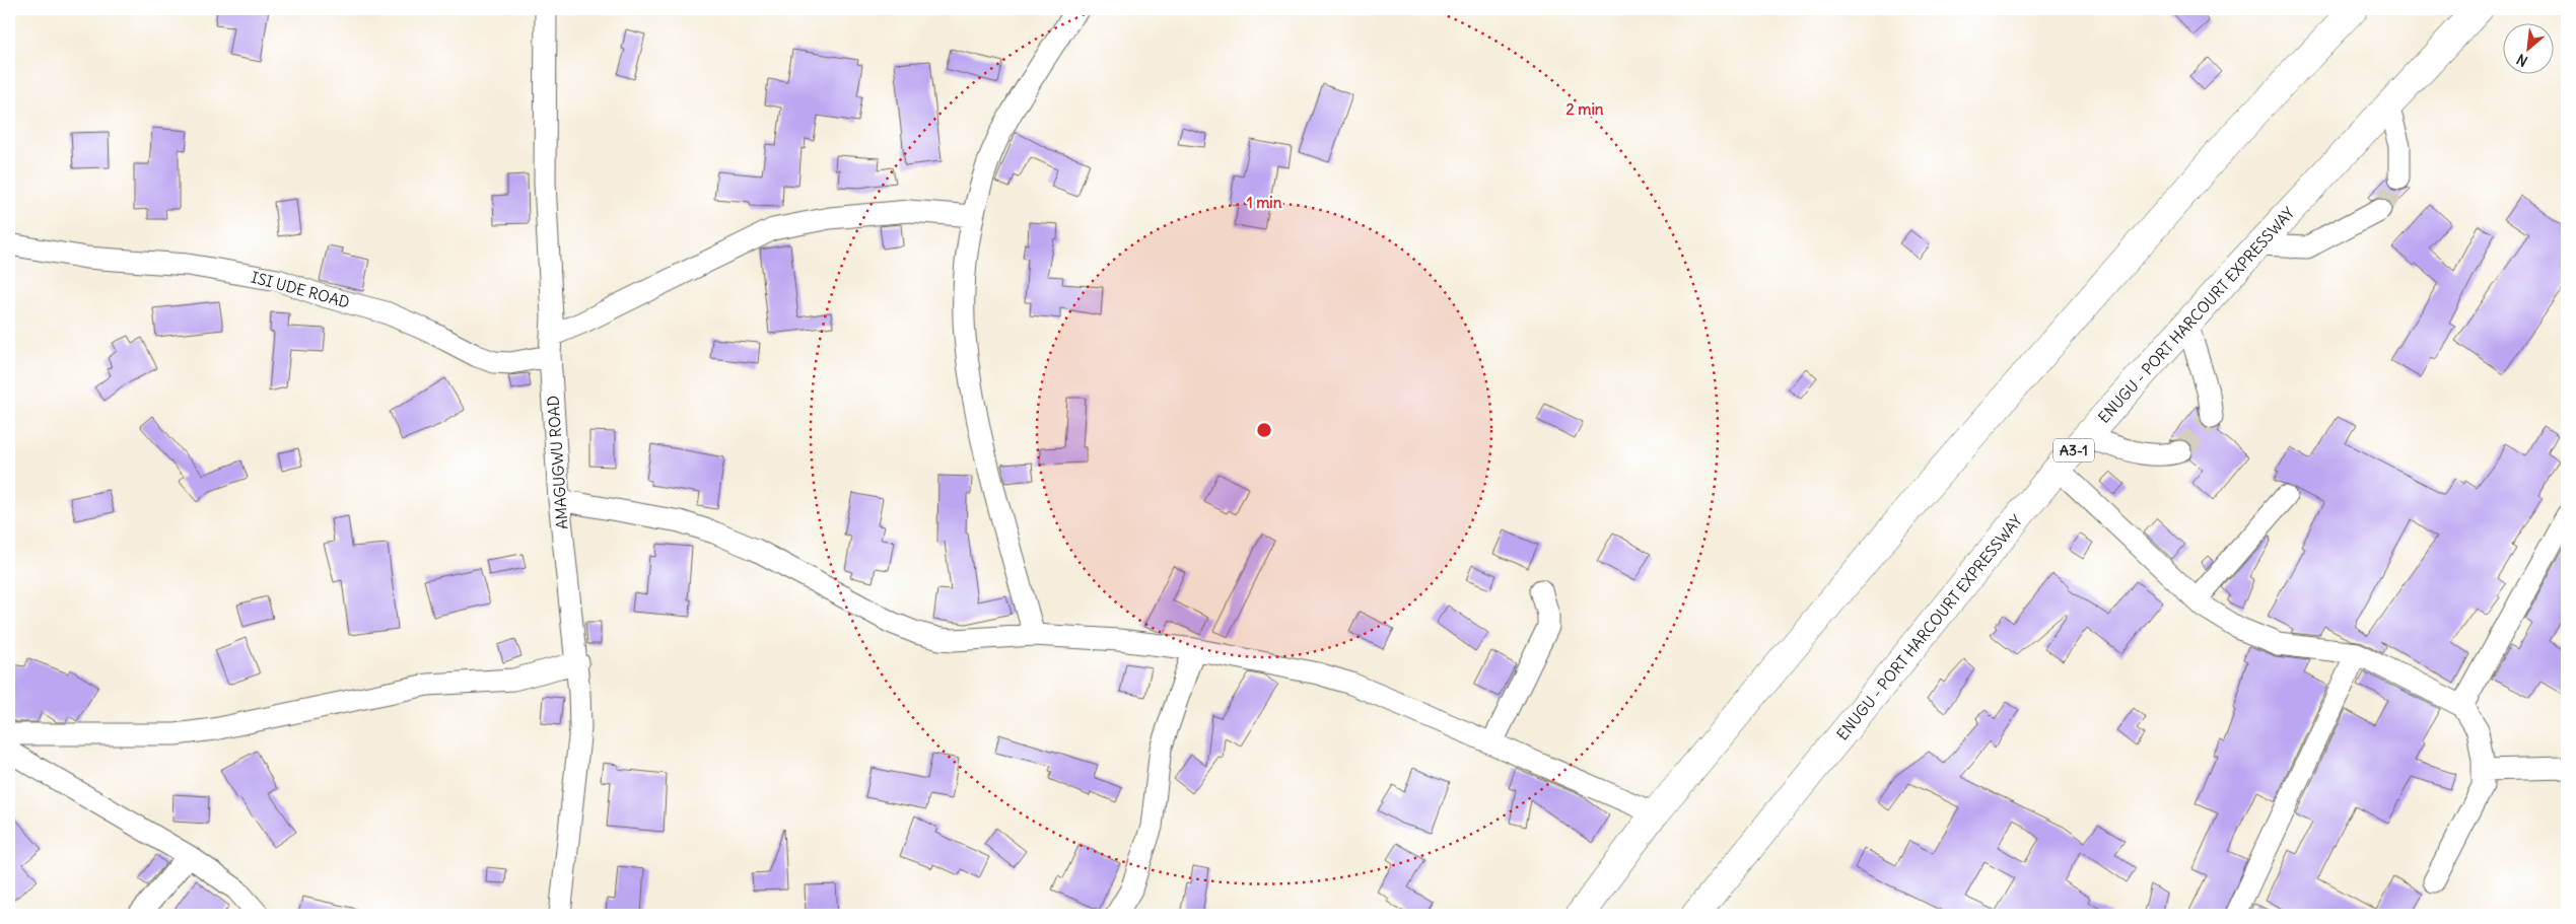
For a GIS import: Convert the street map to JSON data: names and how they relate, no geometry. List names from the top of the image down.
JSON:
{
  "streets": {
    "highway": ["ENUGU - PORT HARCOURT EXPRESSWAY", "A3-1"],
    "street": ["ISI UDE ROAD", "AMAGUGWU ROAD"]
  },
  "crossings": [
    ["ISI UDE ROAD", "AMAGUGWU ROAD"]
  ],
  "north": "bottom left",
  "rings": ["2 min", "1 min"]
}
